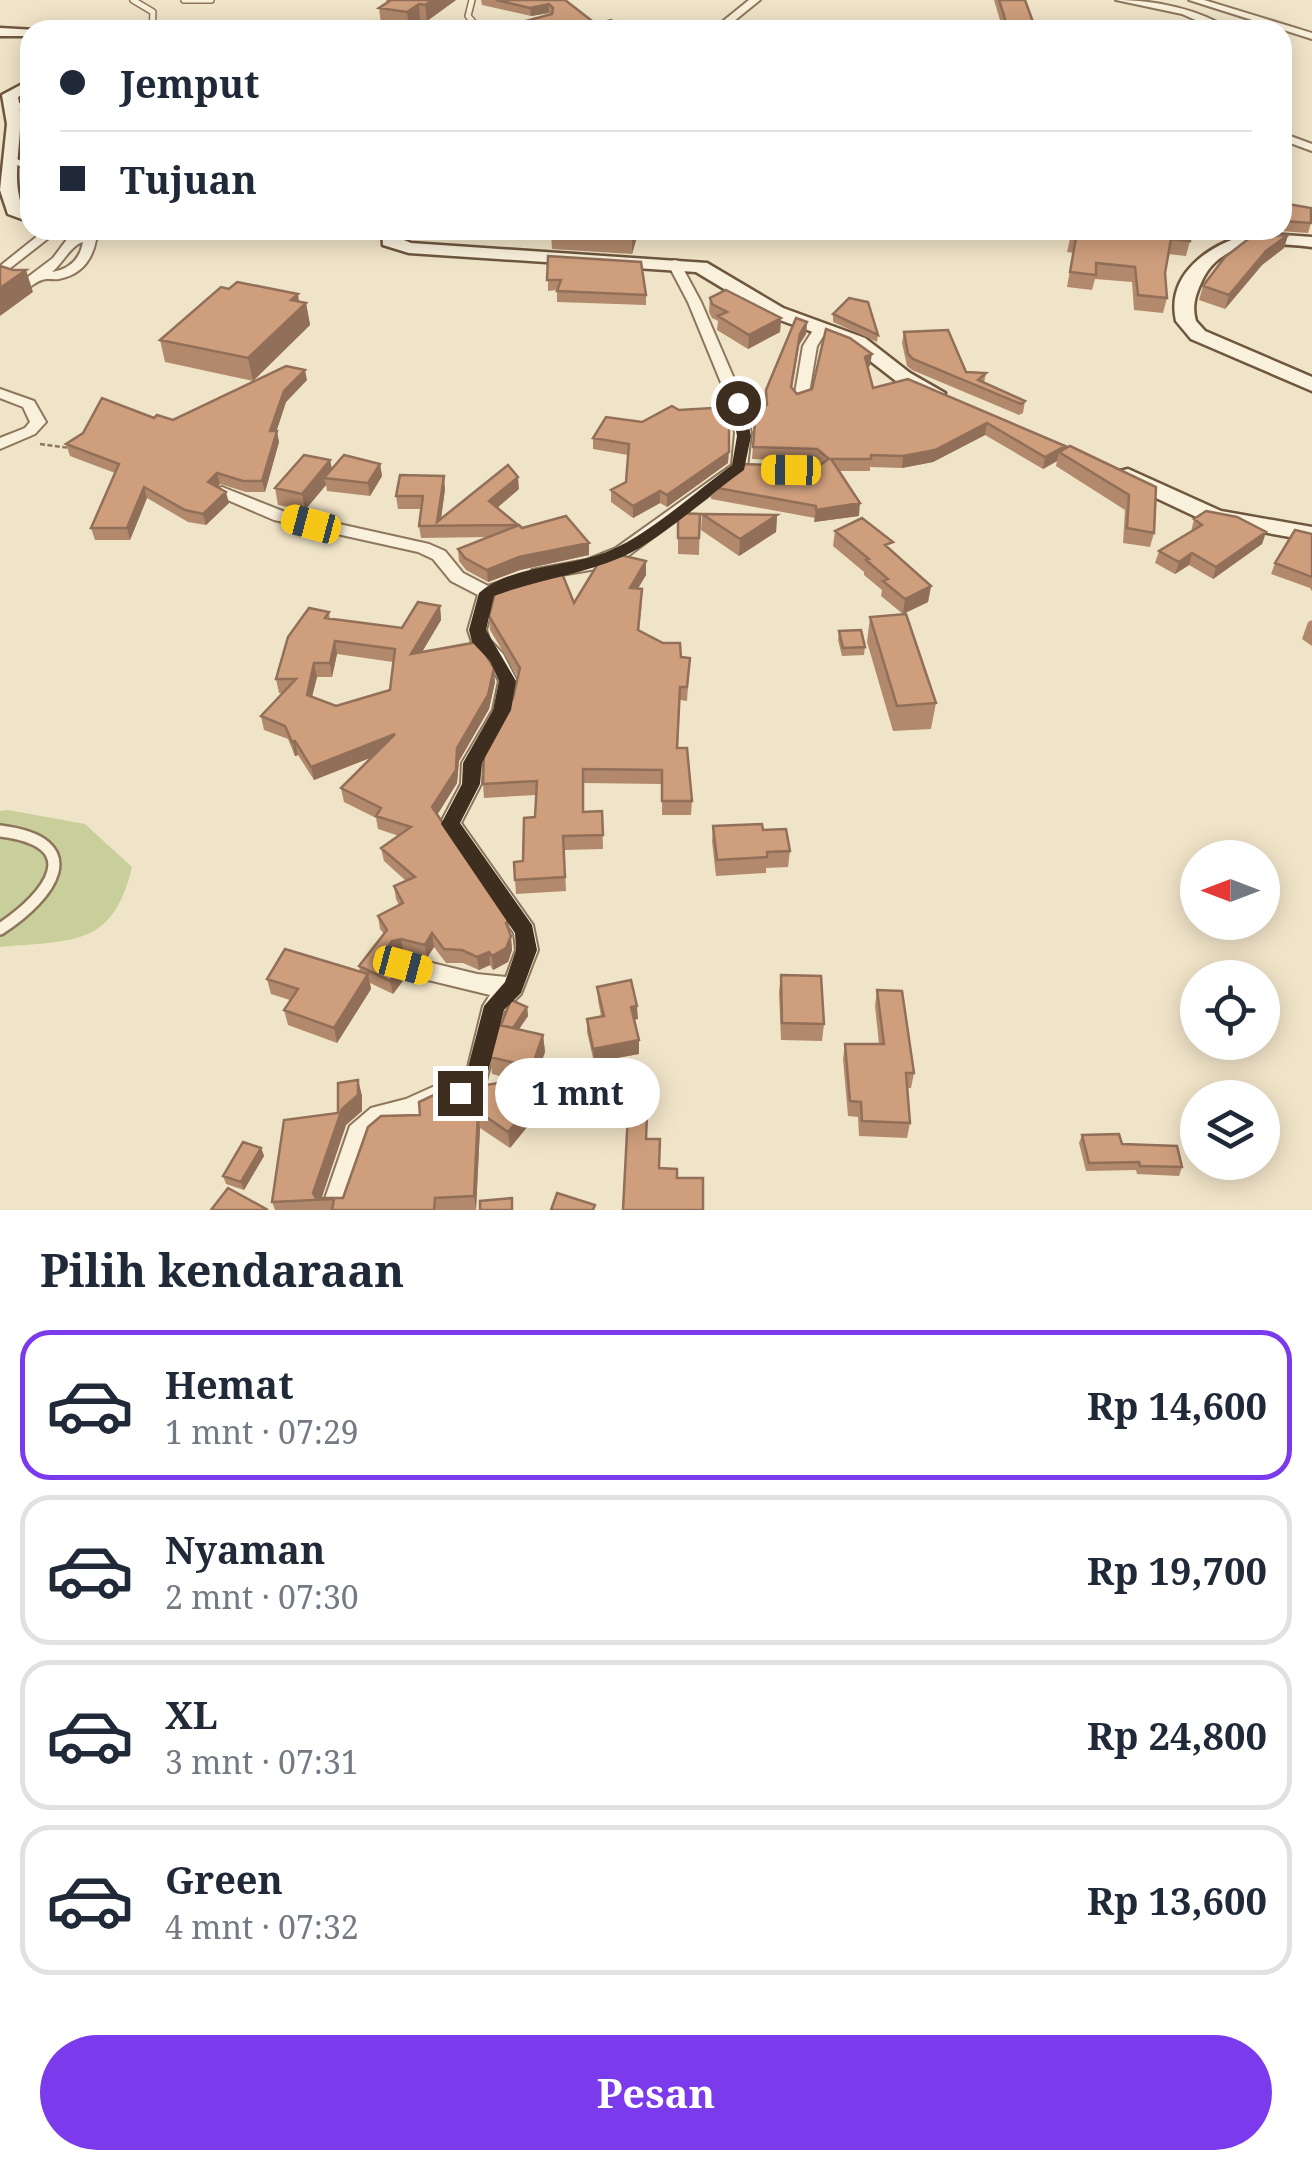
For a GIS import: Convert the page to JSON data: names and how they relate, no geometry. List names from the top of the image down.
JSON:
{
  "north": "left",
  "page": {
    "banner": ["Jemput", "Tujuan"],
    "bubble": "1 mnt",
    "heading": "Pilih kendaraan",
    "list": [
      {
        "name": "Hemat",
        "note": "1 mnt · 07:29",
        "value": "Rp 14,600"
      },
      {
        "name": "Nyaman",
        "note": "2 mnt · 07:30",
        "value": "Rp 19,700"
      },
      {
        "name": "XL",
        "note": "3 mnt · 07:31",
        "value": "Rp 24,800"
      },
      {
        "name": "Green",
        "note": "4 mnt · 07:32",
        "value": "Rp 13,600"
      }
    ],
    "buttons": "Pesan"
  }
}
